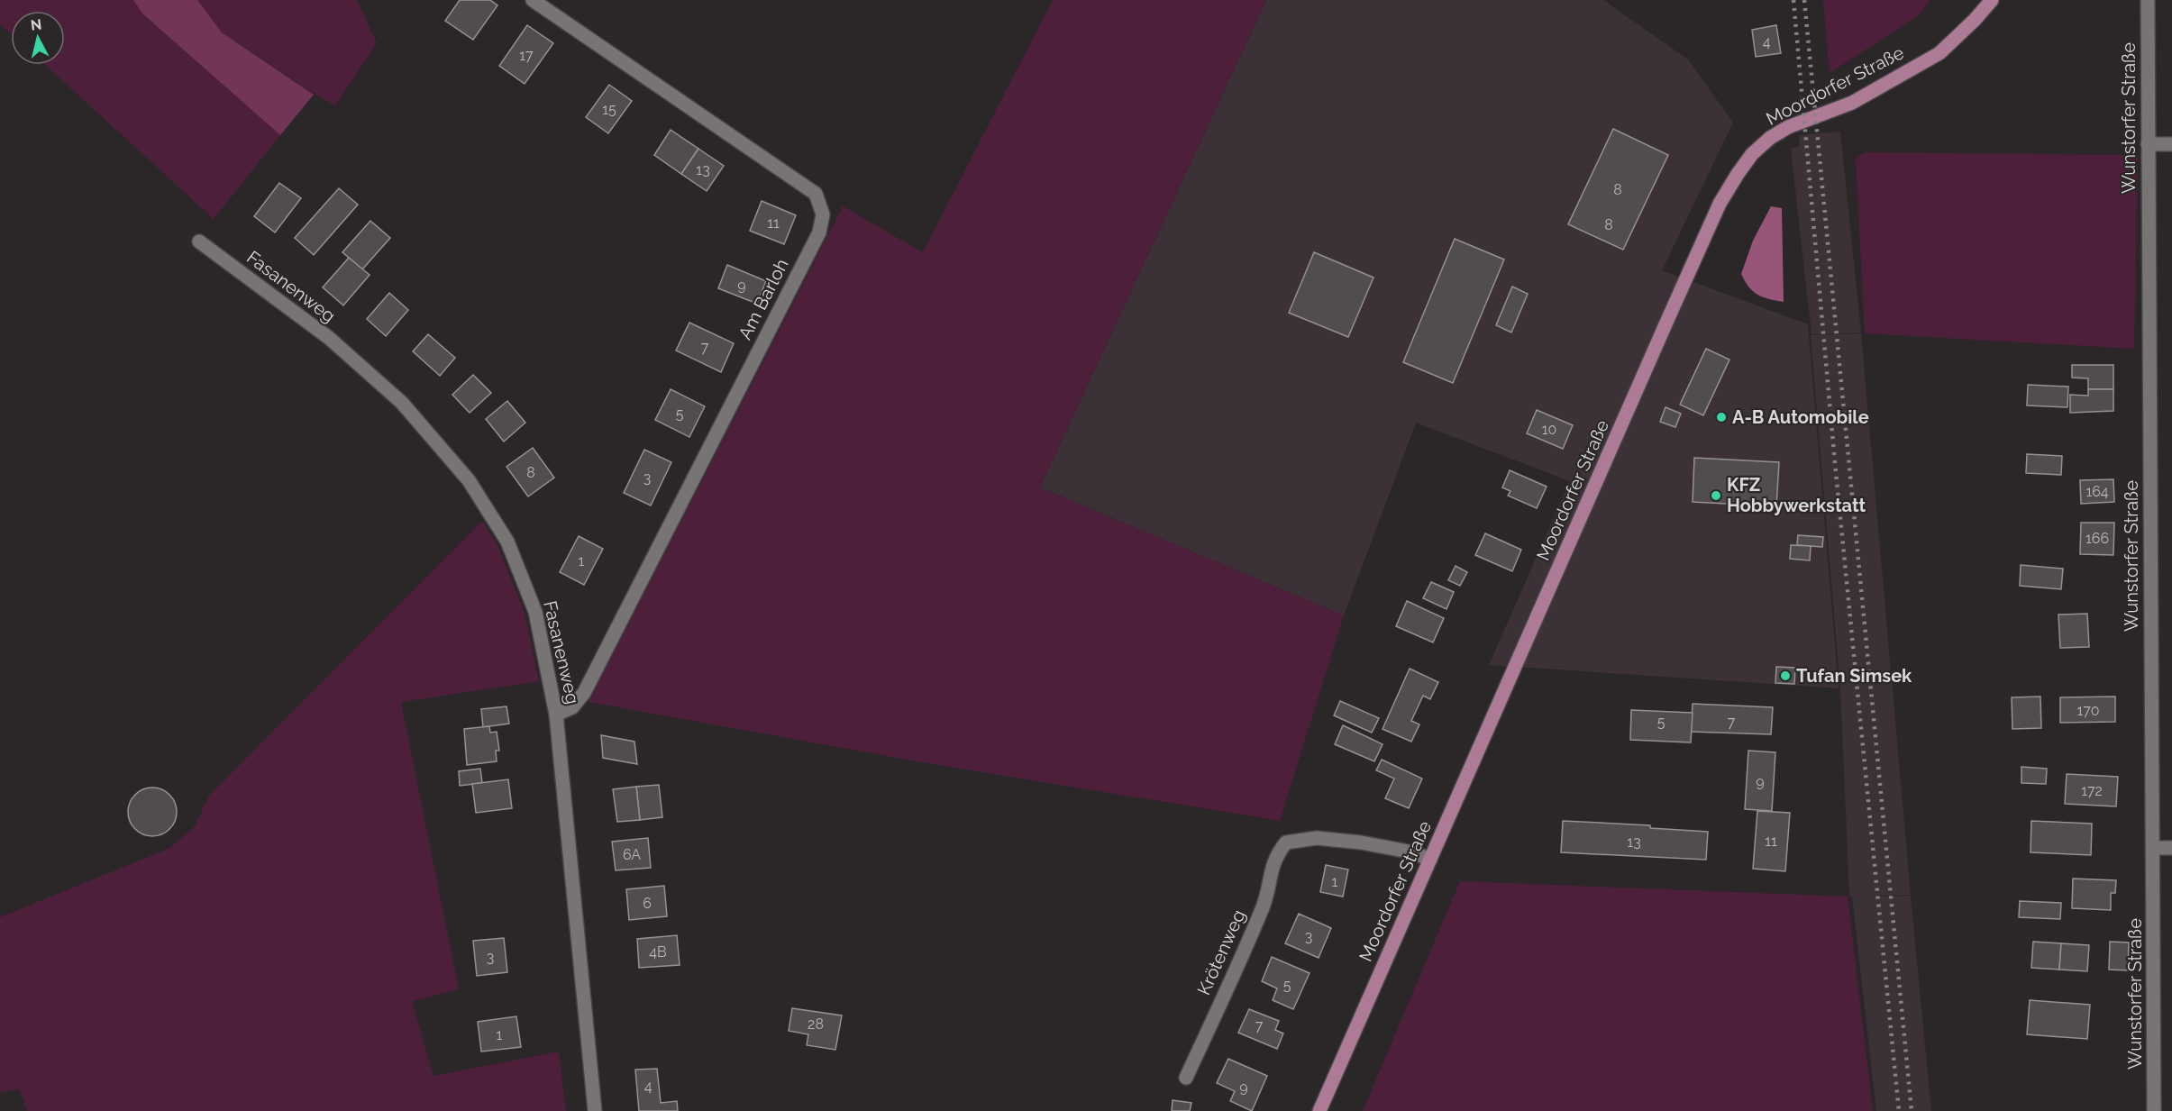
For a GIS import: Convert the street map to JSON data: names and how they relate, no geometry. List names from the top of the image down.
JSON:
{
  "streets": {
    "main road": ["Moordorfer Straße"],
    "street": [
      "Wunstorfer Straße",
      "Fasanenweg",
      "Am Barloh",
      "Krötenweg"
    ]
  },
  "crossings": [
    ["Moordorfer Straße", "Krötenweg"],
    ["Fasanenweg", "Am Barloh"]
  ],
  "places": ["A-B Automobile", "KFZ Hobbywerkstatt", "Tufan Simsek"],
  "house_numbers": [
    "4",
    "17",
    "15",
    "13",
    "8",
    "11",
    "8",
    "9",
    "7",
    "5",
    "10",
    "8",
    "3",
    "164",
    "166",
    "1",
    "170",
    "5",
    "7",
    "9",
    "172",
    "11",
    "13",
    "6A",
    "1",
    "6",
    "3",
    "4B",
    "3",
    "5",
    "28",
    "7",
    "1",
    "4",
    "9"
  ],
  "north": "top"
}
